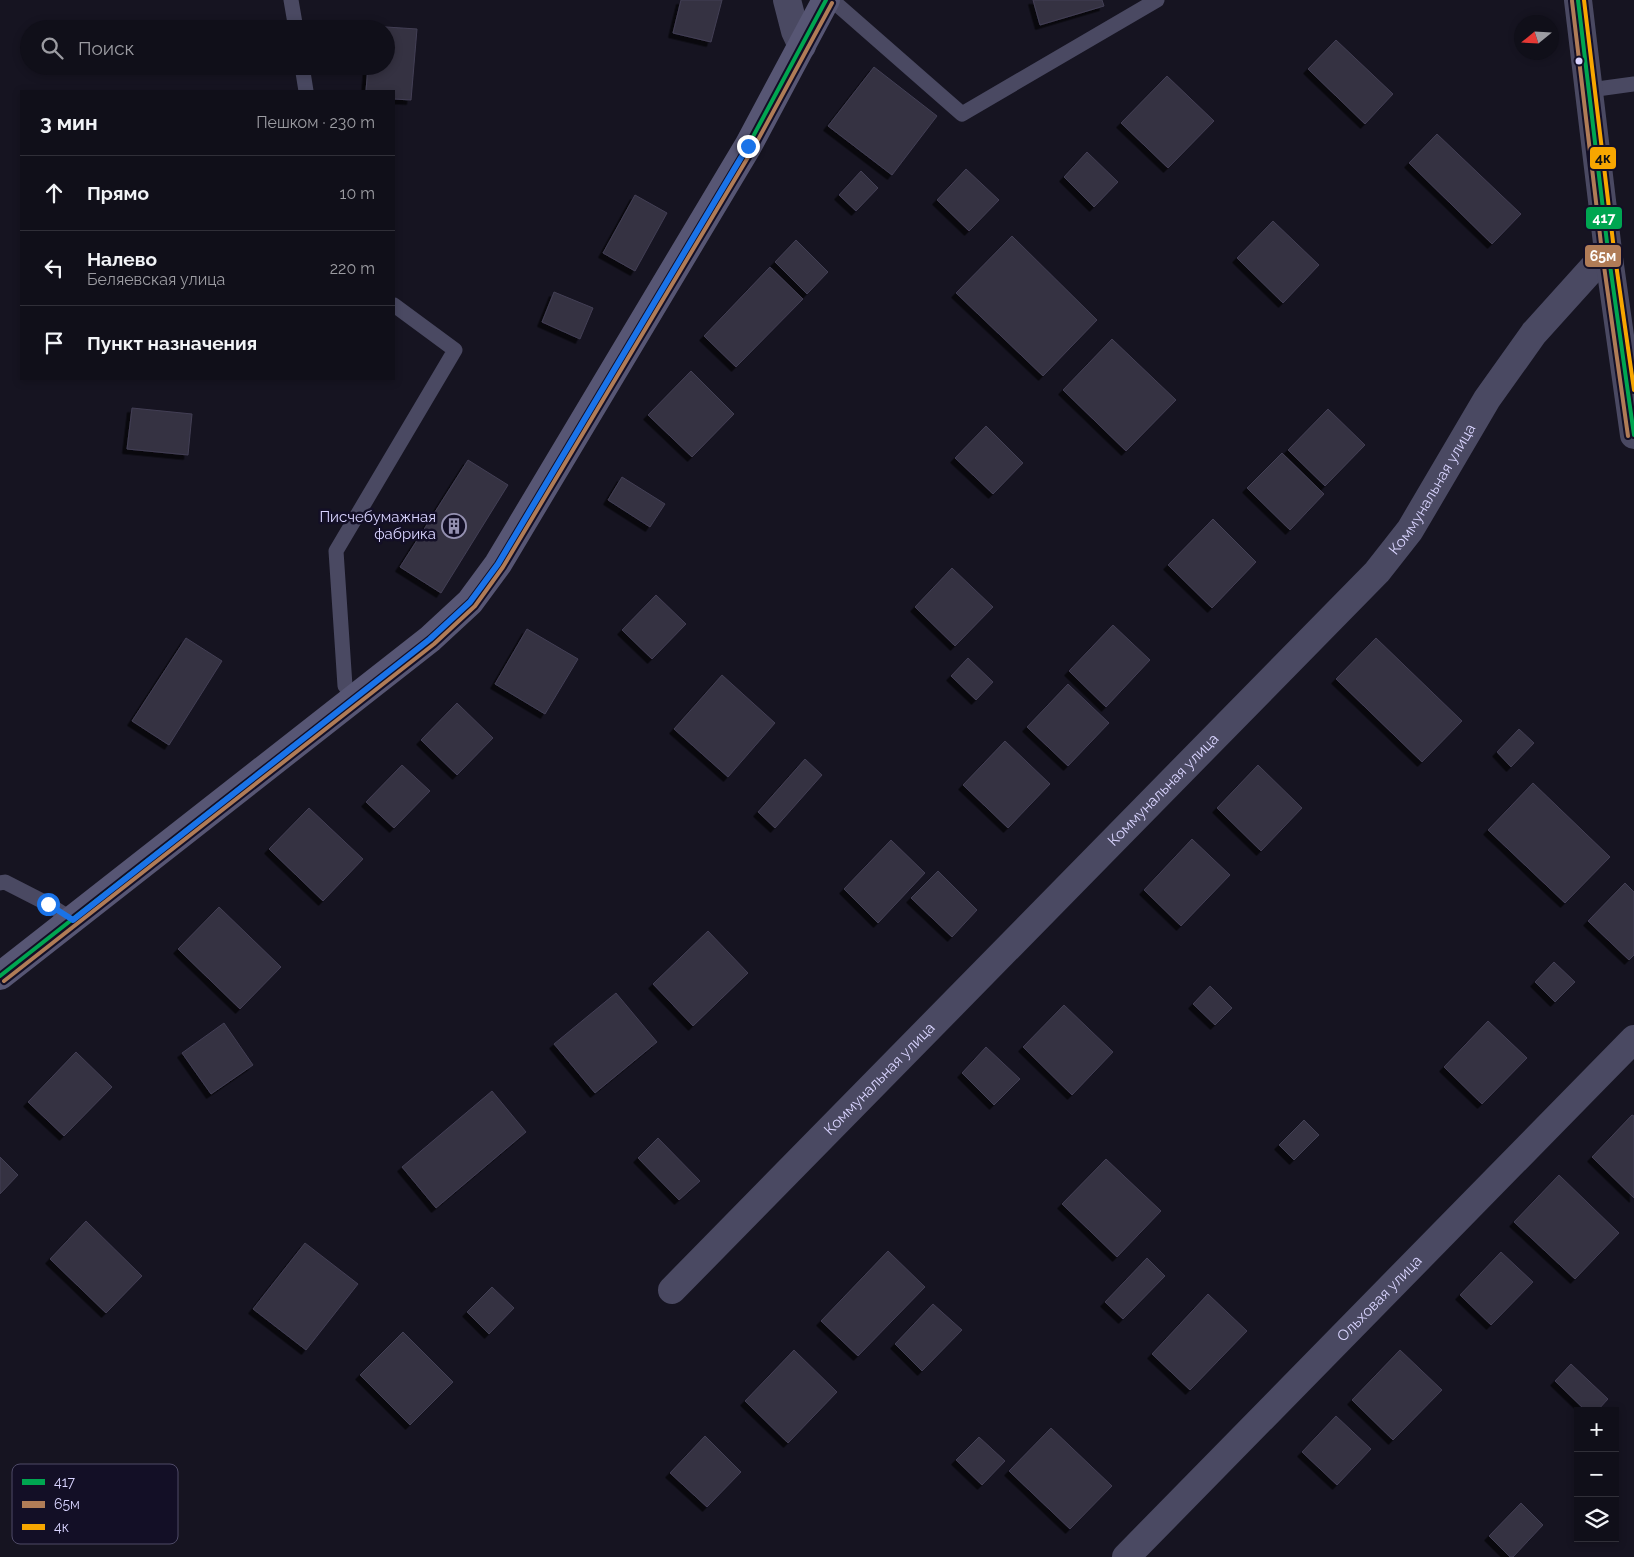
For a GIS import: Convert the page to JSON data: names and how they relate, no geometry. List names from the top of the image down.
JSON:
{
  "streets": {
    "street": ["Коммунальная улица", "Ольховая улица"]
  },
  "places": {
    "building": ["Писчебумажная фабрика"]
  },
  "lines": ["transit line 417", "transit line 4к", "transit line 65м"],
  "legend": ["417", "65м", "4к"],
  "north": "left",
  "page": {
    "search": "Поиск",
    "heading": ["3 мин", "Пешком · 230 m"],
    "list": [
      ["Прямо", "10 m"],
      ["Налево", "Беляевская улица", "220 m"],
      "Пункт назначения"
    ],
    "map_buttons": ["+", "−"]
  }
}
